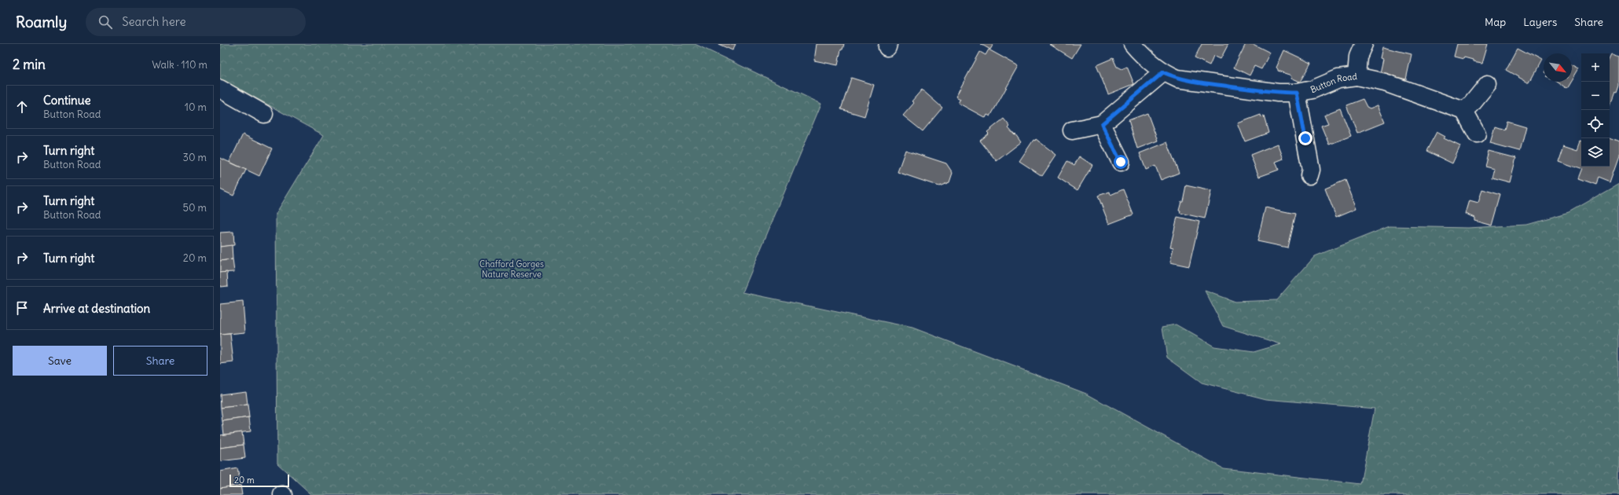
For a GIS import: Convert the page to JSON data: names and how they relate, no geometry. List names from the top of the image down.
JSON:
{
  "streets": {
    "street": ["Button Road"]
  },
  "parks": ["Chafford Gorges Nature Reserve"],
  "scale_bar": "20 m",
  "north": "bottom right",
  "page": {
    "header": "Roamly",
    "search": "Search here",
    "nav": ["Map", "Layers", "Share"],
    "heading": ["2 min", "Walk · 110 m"],
    "map_buttons": ["+", "−"],
    "list": [
      ["Continue", "Button Road", "10 m"],
      ["Turn right", "Button Road", "30 m"],
      ["Turn right", "Button Road", "50 m"],
      ["Turn right", "20 m"],
      "Arrive at destination"
    ],
    "buttons": ["Save", "Share"],
    "scale": "20 m"
  }
}
